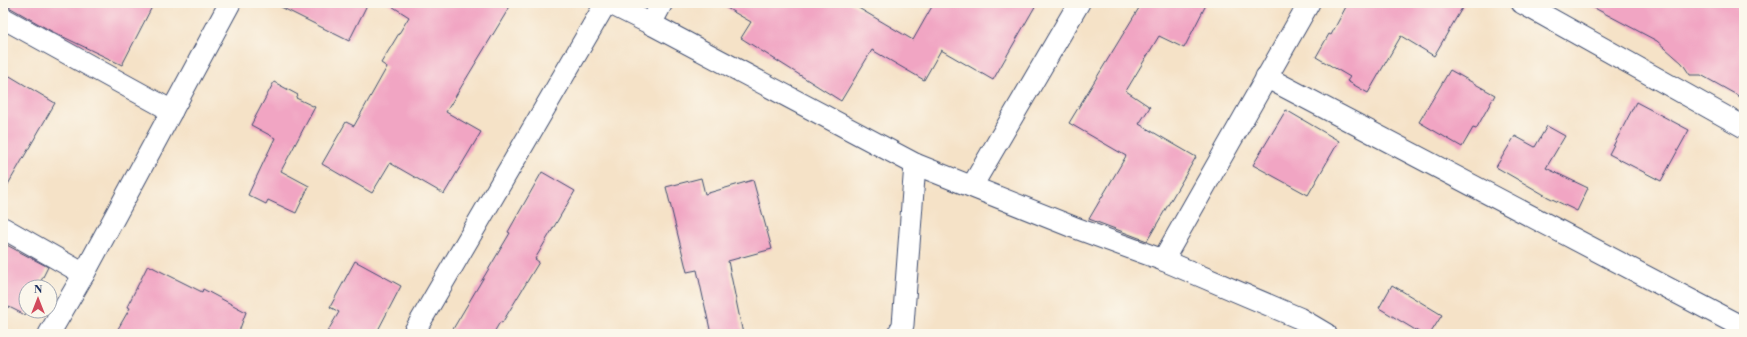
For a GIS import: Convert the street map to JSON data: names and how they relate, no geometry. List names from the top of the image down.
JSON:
{
  "north": "top"
}
